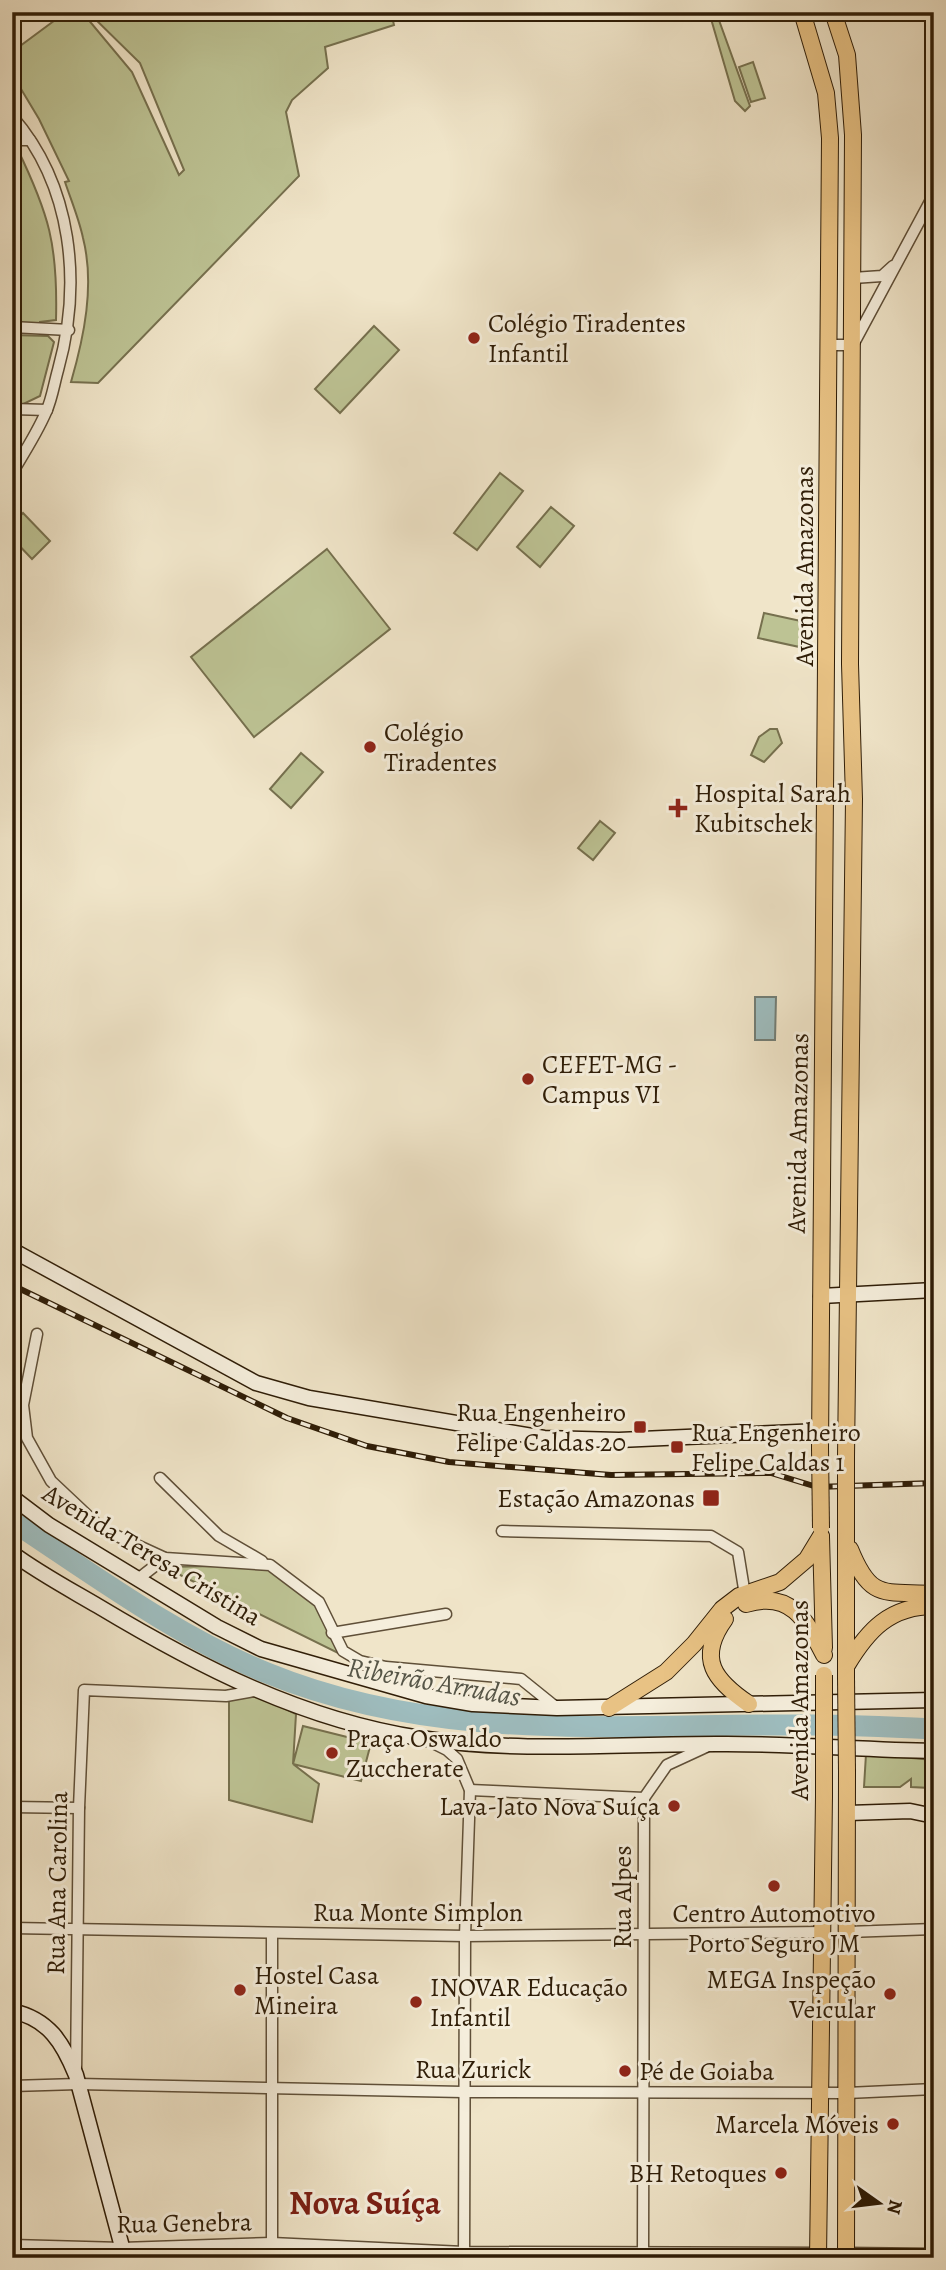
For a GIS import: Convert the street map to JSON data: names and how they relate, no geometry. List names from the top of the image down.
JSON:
{
  "streets": {
    "main road": ["Avenida Amazonas", "Avenida Teresa Cristina"],
    "street": [
      "Rua Ana Carolina",
      "Rua Alpes",
      "Rua Monte Simplon",
      "Rua Zurick",
      "Rua Genebra"
    ]
  },
  "crossings": [
    ["Avenida Amazonas", "Rua Monte Simplon"],
    ["Avenida Amazonas", "Rua Zurick"],
    ["Avenida Amazonas", "Rua Genebra"],
    ["Rua Ana Carolina", "Rua Monte Simplon"],
    ["Rua Ana Carolina", "Rua Zurick"],
    ["Rua Alpes", "Rua Monte Simplon"],
    ["Rua Alpes", "Rua Zurick"],
    ["Rua Alpes", "Rua Genebra"]
  ],
  "districts": ["Nova Suíça"],
  "water": ["Ribeirão Arrudas"],
  "places": {
    "other": [
      "Colégio Tiradentes Infantil",
      "Colégio Tiradentes",
      "CEFET-MG - Campus VI",
      "Praça Oswaldo Zuccherate",
      "Lava-Jato Nova Suíça",
      "Centro Automotivo Porto Seguro JM",
      "Hostel Casa Mineira",
      "MEGA Inspeção Veicular",
      "INOVAR Educação Infantil",
      "Pé de Goiaba",
      "Marcela Móveis",
      "BH Retoques"
    ],
    "health": ["Hospital Sarah Kubitschek"],
    "transit": ["Rua Engenheiro Felipe Caldas 20", "Rua Engenheiro Felipe Caldas 1", "Estação Amazonas"]
  },
  "north": "right"
}
